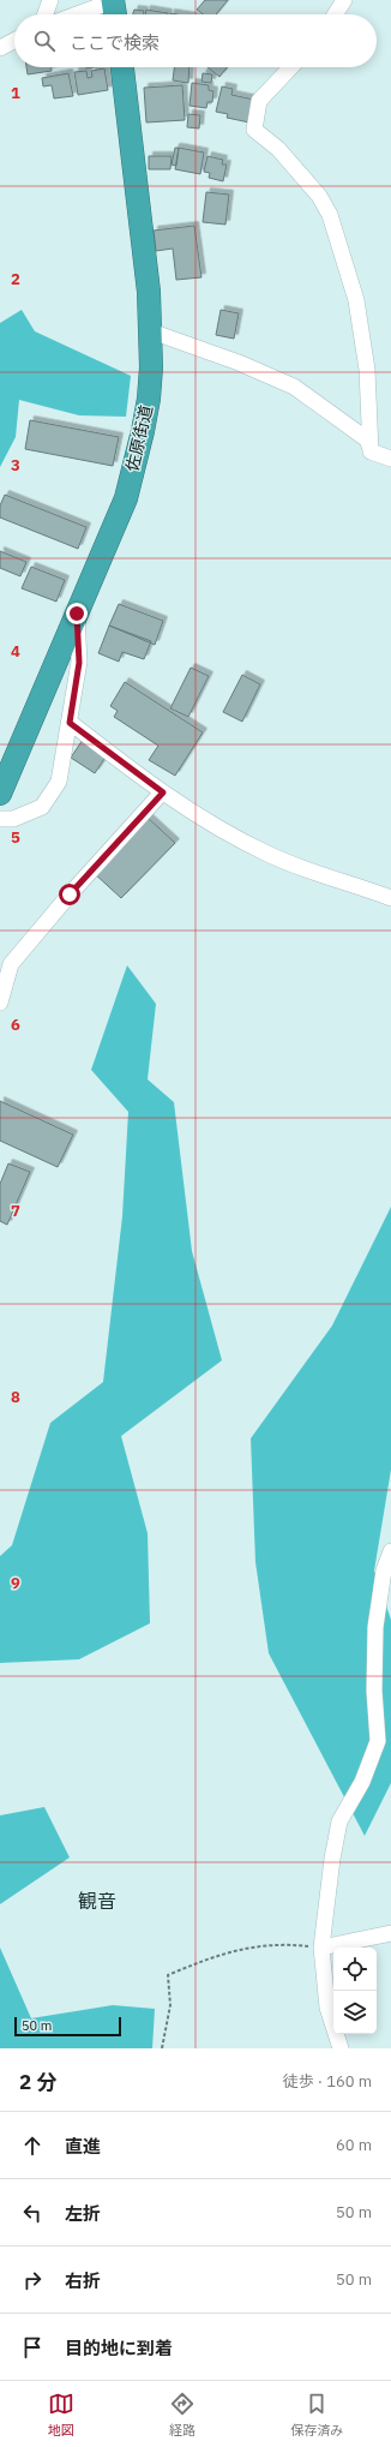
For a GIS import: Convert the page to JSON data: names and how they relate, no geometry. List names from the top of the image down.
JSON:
{
  "streets": {
    "highway": ["佐原街道"]
  },
  "districts": ["観音"],
  "scale_bar": "50 m",
  "page": {
    "search": "ここで検索",
    "scale": "50 m",
    "heading": ["2 分", "徒歩 · 160 m"],
    "list": [
      ["直進", "60 m"],
      ["左折", "50 m"],
      ["右折", "50 m"],
      "目的地に到着"
    ],
    "nav": ["地図", "経路", "保存済み"]
  },
  "grid": {
    "rows": [
      "1",
      "2",
      "3",
      "4",
      "5",
      "6",
      "7",
      "8",
      "9"
    ]
  }
}
